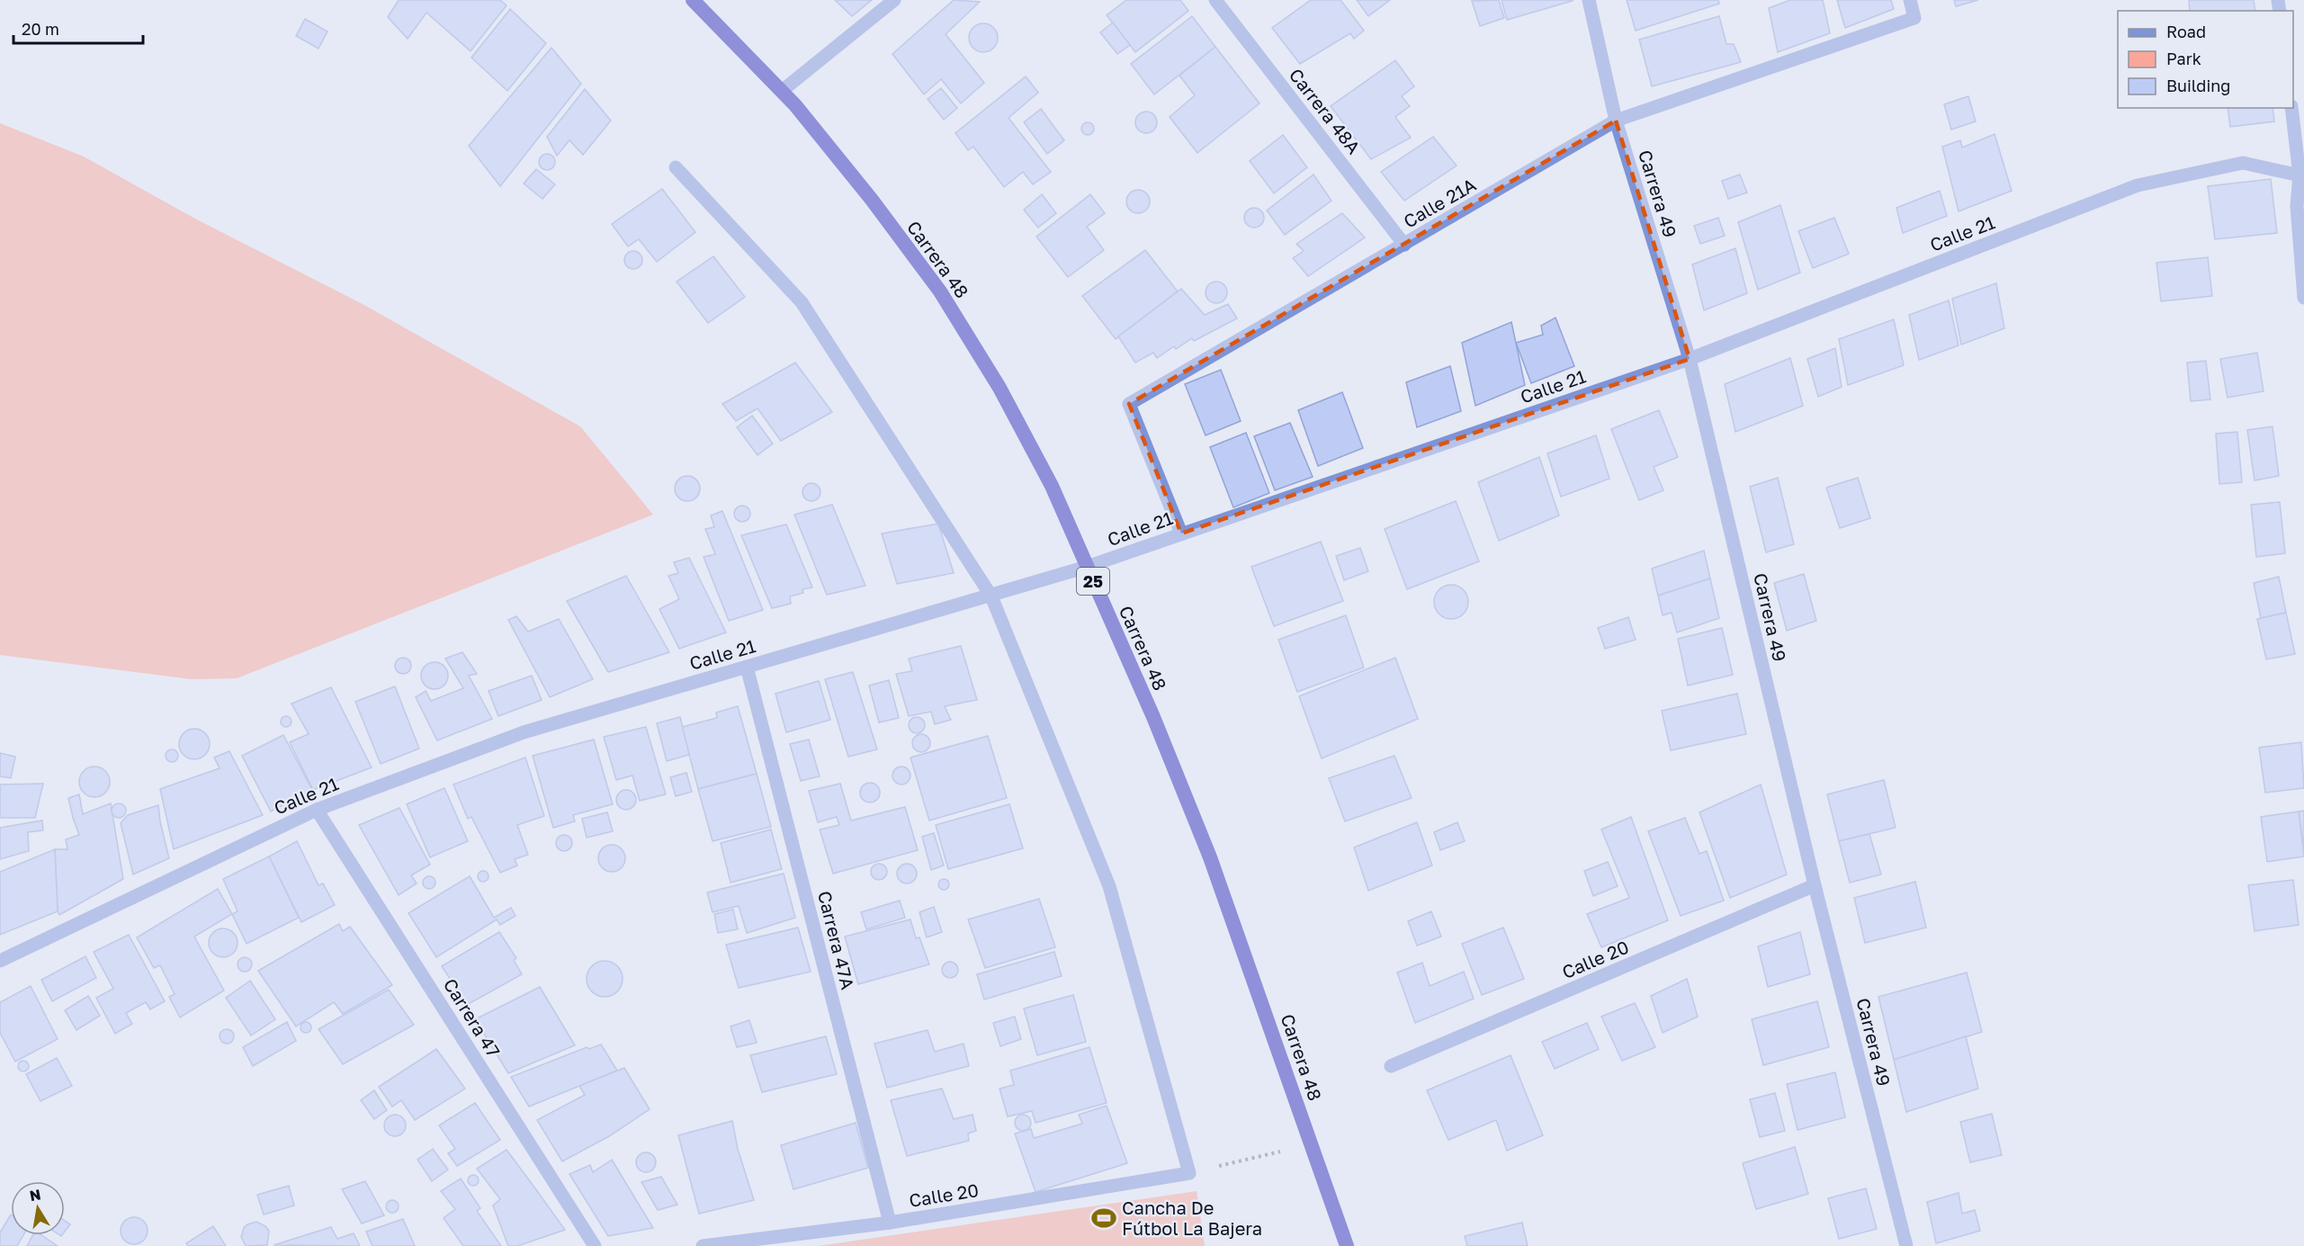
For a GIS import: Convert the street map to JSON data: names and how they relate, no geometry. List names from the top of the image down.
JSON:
{
  "streets": {
    "highway": ["Carrera 48", "25"],
    "street": [
      "Carrera 48A",
      "Carrera 49",
      "Calle 21A",
      "Calle 21",
      "Carrera 47A",
      "Calle 20",
      "Carrera 47"
    ]
  },
  "crossings": [
    ["Carrera 48A", "Calle 21A"],
    ["Carrera 49", "Calle 21A"],
    ["Carrera 49", "Calle 21"],
    ["Carrera 49", "Calle 20"],
    ["Calle 21A", "Calle 21"],
    ["Calle 21", "Carrera 48"],
    ["Calle 21", "Carrera 47A"],
    ["Calle 21", "Carrera 47"],
    ["Carrera 47A", "Calle 20"]
  ],
  "places": {
    "sports": ["Cancha De Fútbol La Bajera"]
  },
  "legend": ["Road", "Park", "Building"],
  "scale_bar": "20 m",
  "north": "top"
}
